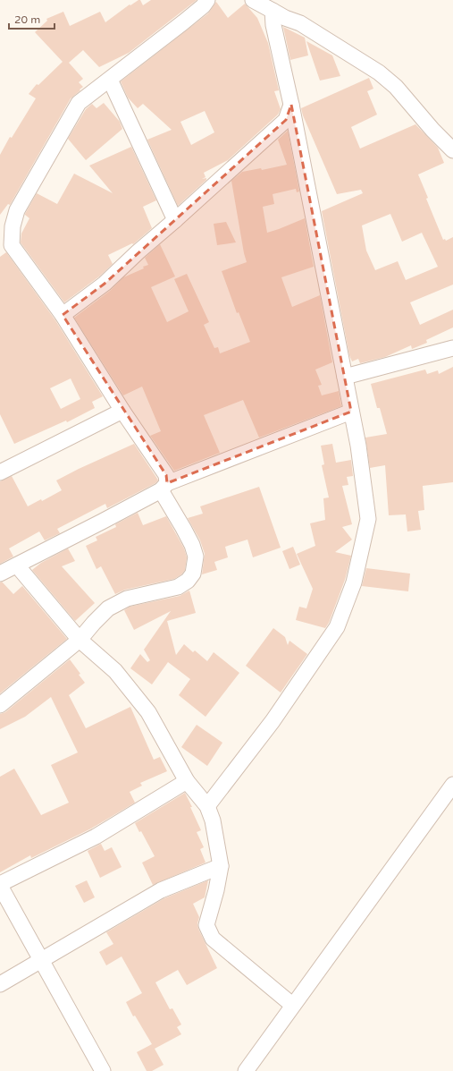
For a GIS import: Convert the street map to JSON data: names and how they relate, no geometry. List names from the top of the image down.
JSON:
{
  "scale_bar": "20 m"
}
